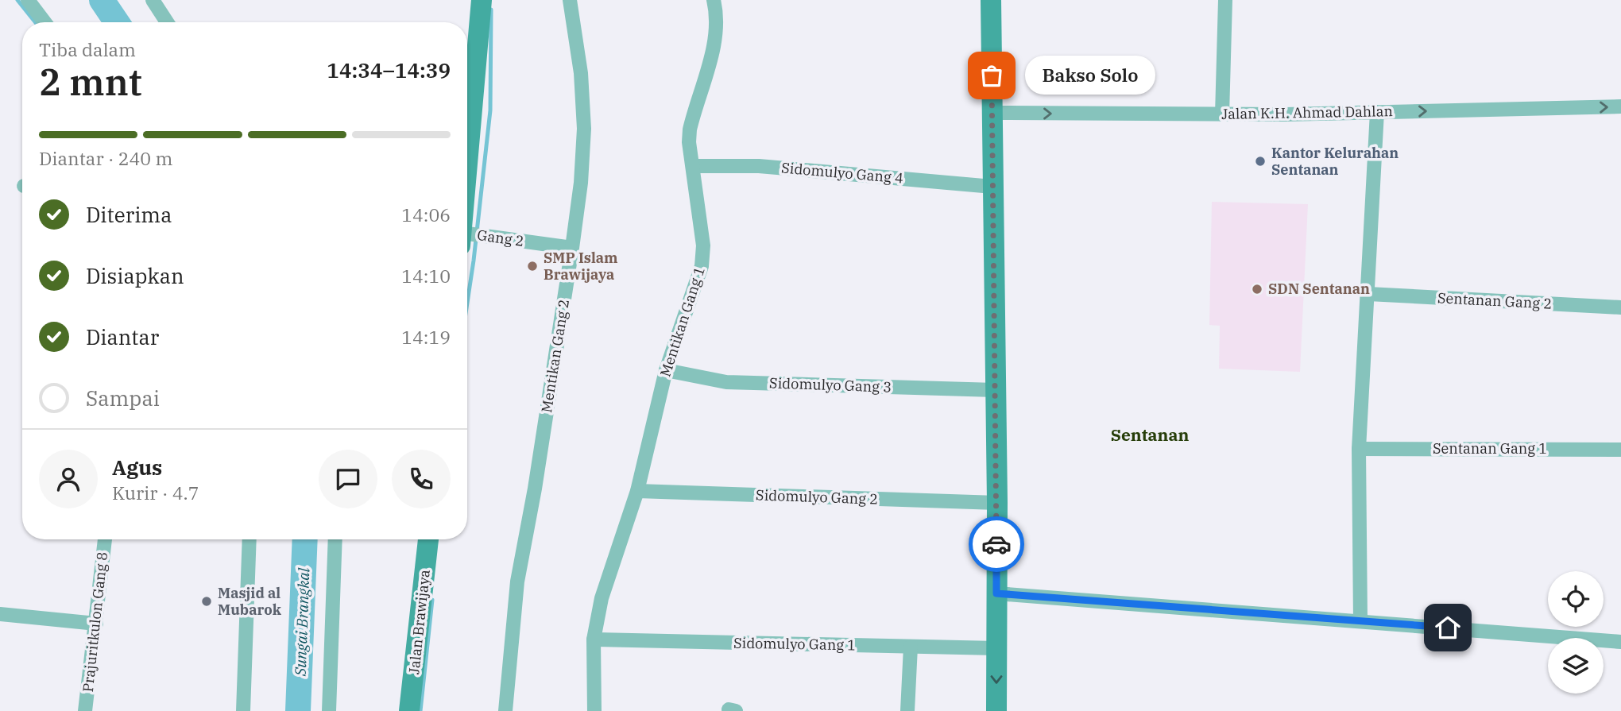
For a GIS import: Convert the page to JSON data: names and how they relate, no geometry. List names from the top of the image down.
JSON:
{
  "streets": {
    "main road": ["Jalan Brawijaya"],
    "street": [
      "Jalan K.H. Ahmad Dahlan",
      "Sidomulyo Gang 4",
      "Gang 2",
      "Sentanan Gang 2",
      "Mentikan Gang 1",
      "Mentikan Gang 2",
      "Sidomulyo Gang 3",
      "Sentanan Gang 1",
      "Sidomulyo Gang 2",
      "Prajuritkulon Gang 8",
      "Sidomulyo Gang 1"
    ]
  },
  "crossings": [
    ["Sidomulyo Gang 4", "Mentikan Gang 1"],
    ["Gang 2", "Mentikan Gang 2"],
    ["Mentikan Gang 1", "Sidomulyo Gang 3"],
    ["Mentikan Gang 1", "Sidomulyo Gang 2"],
    ["Mentikan Gang 1", "Sidomulyo Gang 1"]
  ],
  "one_way": ["Jalan K.H. Ahmad Dahlan"],
  "districts": ["Sentanan"],
  "water": ["Sungai Brangkal"],
  "places": [
    "Bakso Solo",
    "Kantor Kelurahan Sentanan",
    "SMP Islam Brawijaya",
    "SDN Sentanan",
    "Masjid al Mubarok"
  ],
  "page": {
    "heading": ["2 mnt", "Tiba dalam", "14:34–14:39"],
    "panel": ["Agus", "Kurir · 4.7"],
    "bubble": "Bakso Solo",
    "bar": "Diantar · 240 m",
    "list": [
      ["Diterima", "14:06"],
      ["Disiapkan", "14:10"],
      ["Diantar", "14:19"],
      "Sampai"
    ]
  }
}
